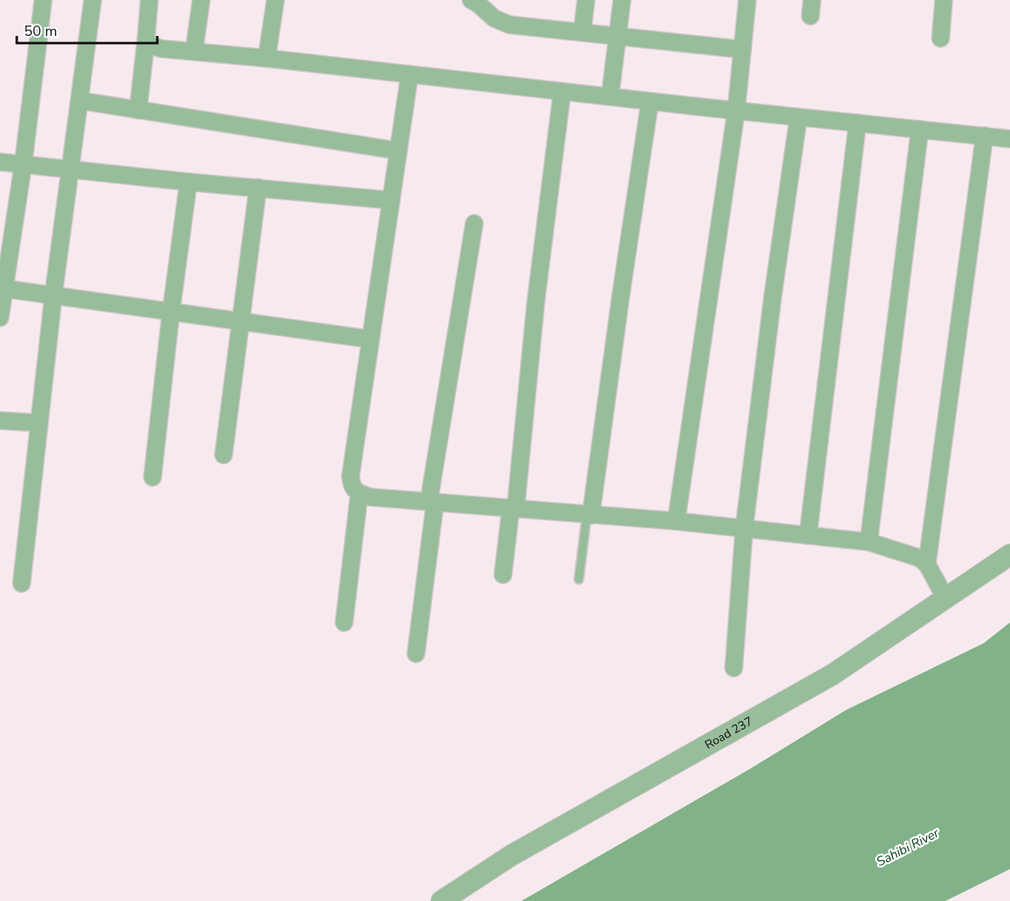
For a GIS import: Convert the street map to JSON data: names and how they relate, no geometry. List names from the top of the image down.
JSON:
{
  "streets": {
    "street": ["Road 237"]
  },
  "water": ["Sahibi River"],
  "scale_bar": "50 m"
}
